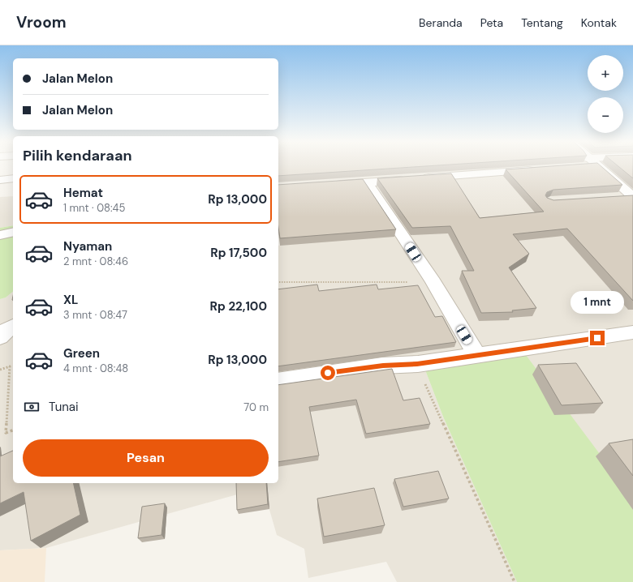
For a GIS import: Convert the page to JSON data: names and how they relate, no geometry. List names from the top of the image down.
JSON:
{
  "page": {
    "header": "Vroom",
    "nav": [
      "Beranda",
      "Peta",
      "Tentang",
      "Kontak"
    ],
    "map_buttons": ["+", "−"],
    "banner": ["Jalan Melon", "Jalan Melon"],
    "heading": "Pilih kendaraan",
    "list": [
      {
        "name": "Hemat",
        "note": "1 mnt · 08:45",
        "value": "Rp 13,000"
      },
      {
        "name": "Nyaman",
        "note": "2 mnt · 08:46",
        "value": "Rp 17,500"
      },
      {
        "name": "XL",
        "note": "3 mnt · 08:47",
        "value": "Rp 22,100"
      },
      {
        "name": "Green",
        "note": "4 mnt · 08:48",
        "value": "Rp 13,000"
      }
    ],
    "bubble": "1 mnt",
    "pay": ["Tunai", "70 m"],
    "buttons": "Pesan"
  }
}
